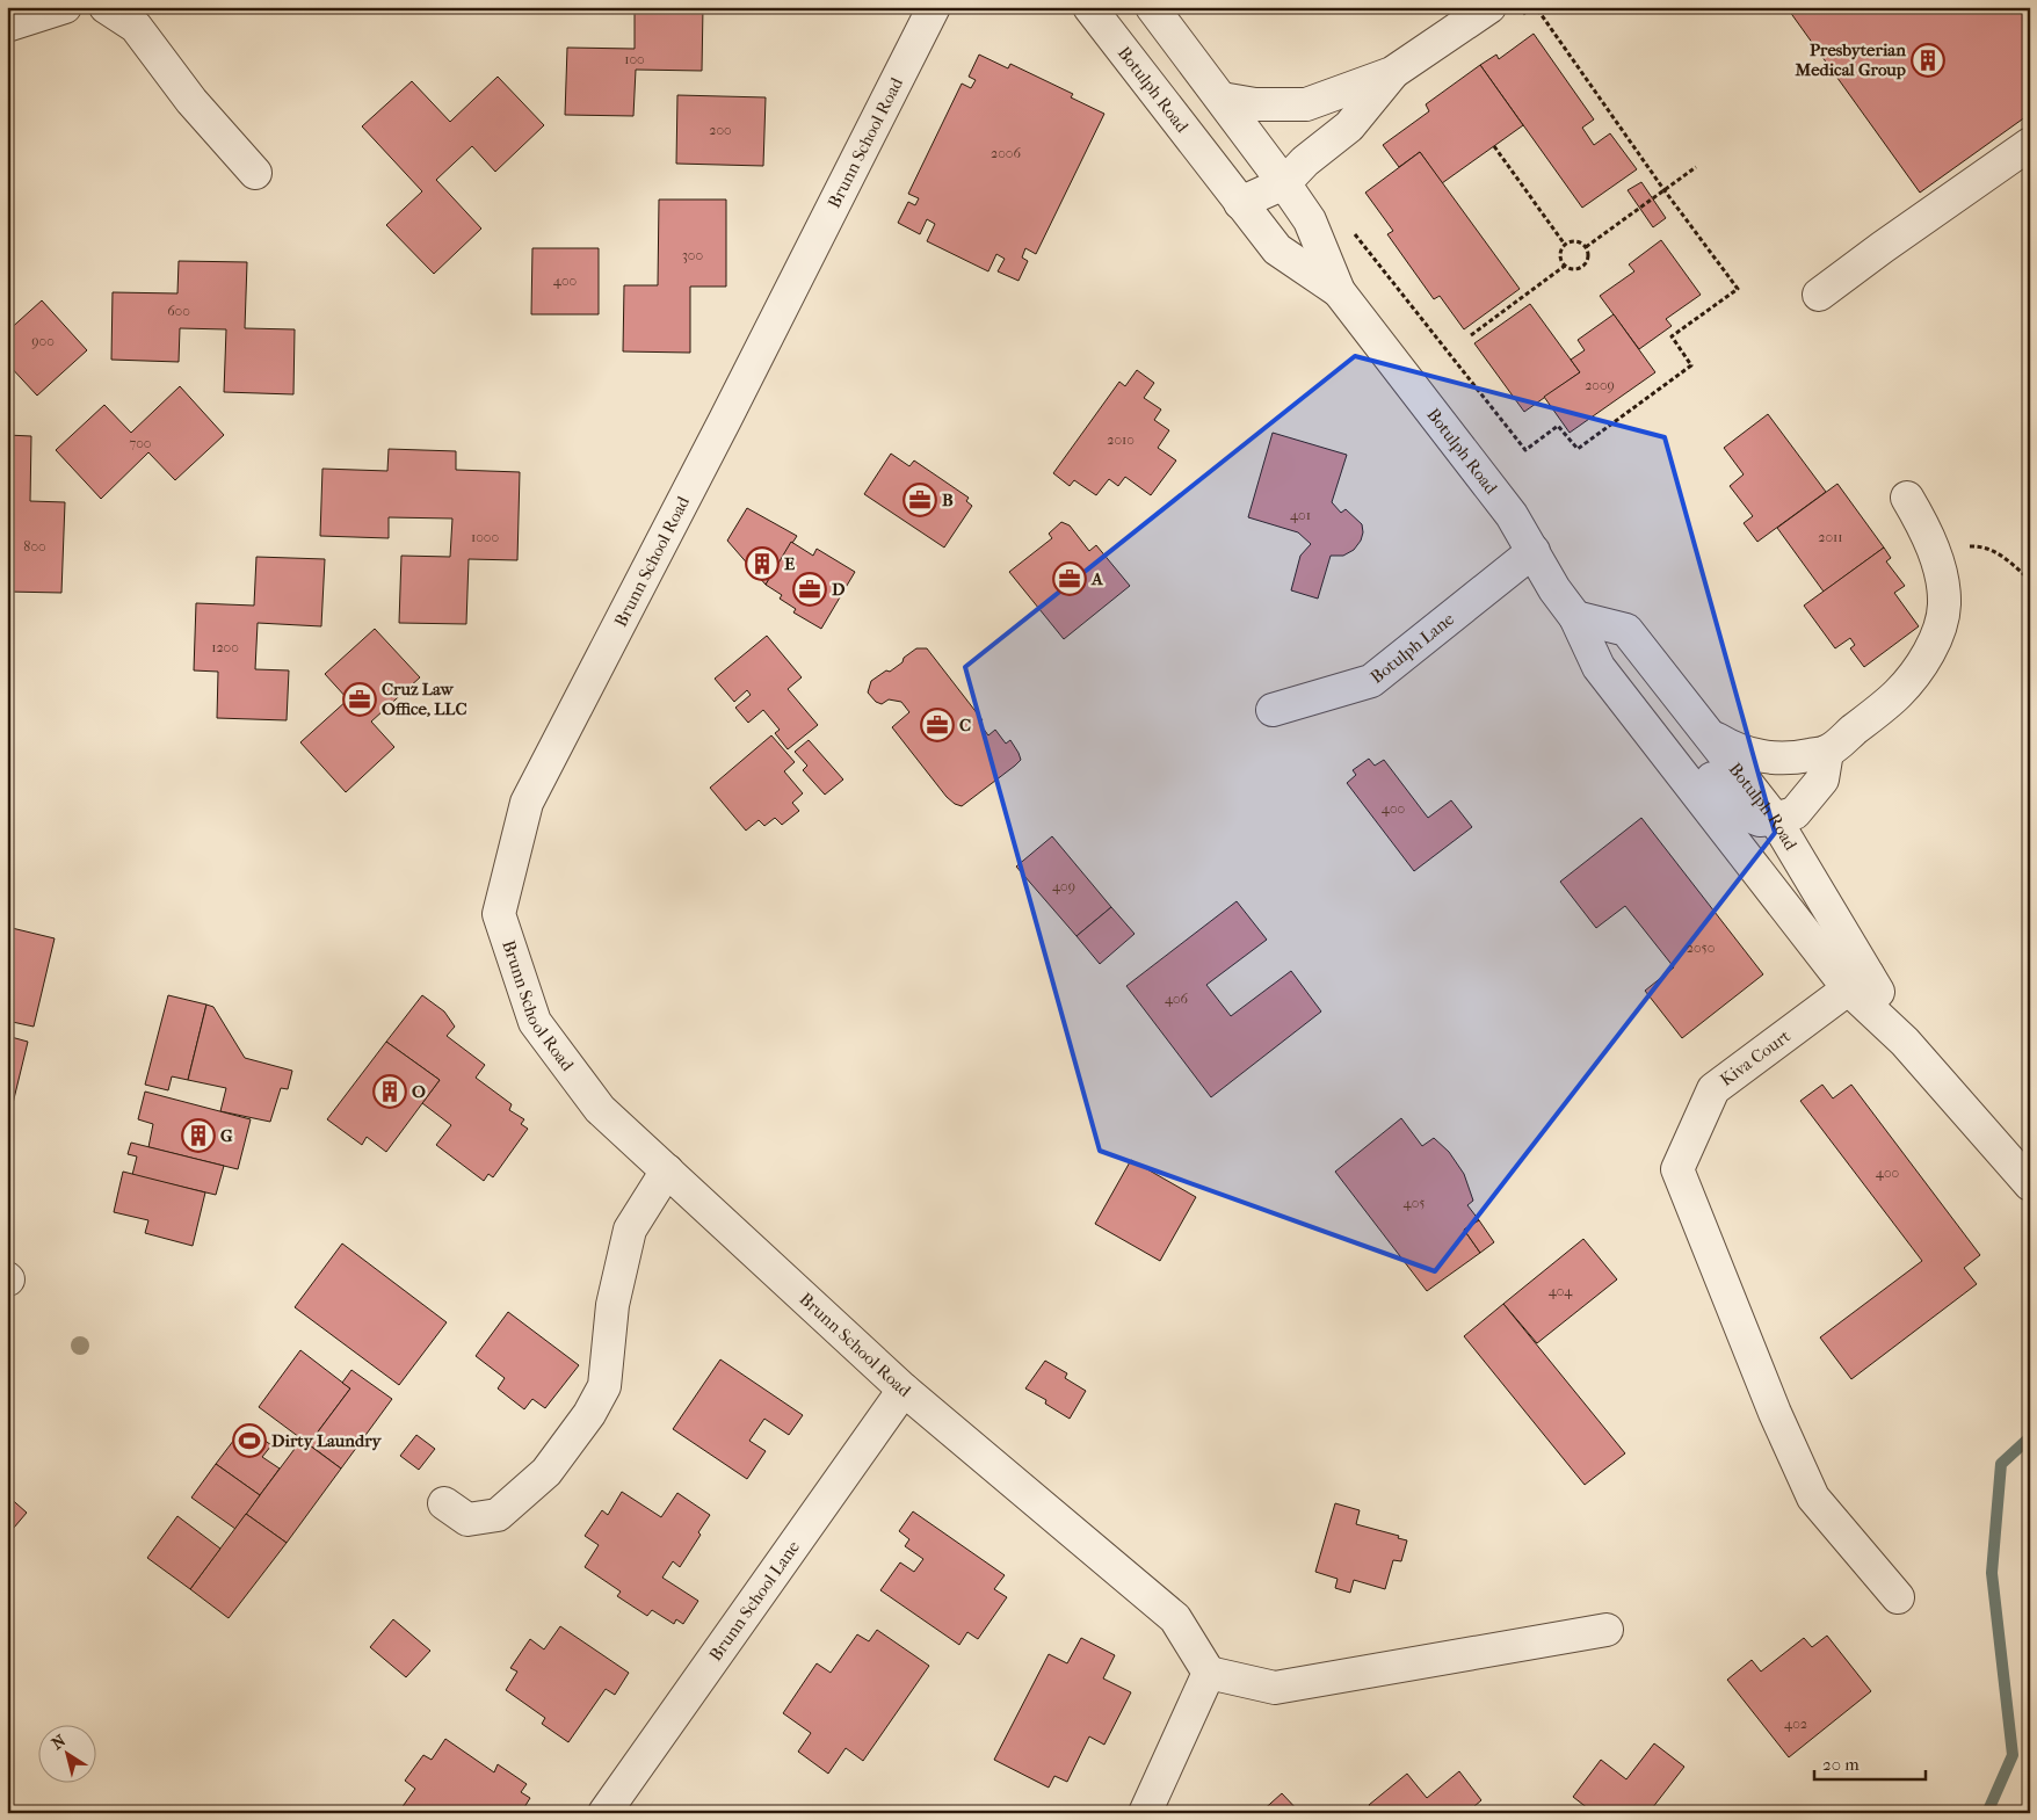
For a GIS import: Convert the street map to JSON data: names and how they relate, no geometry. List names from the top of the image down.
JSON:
{
  "streets": {
    "street": [
      "Botulph Road",
      "Brunn School Road",
      "Botulph Lane",
      "Kiva Court",
      "Brunn School Lane"
    ]
  },
  "crossings": [
    ["Botulph Road", "Botulph Lane"],
    ["Botulph Road", "Kiva Court"],
    ["Brunn School Road", "Brunn School Lane"]
  ],
  "places": {
    "building": [
      "Presbyterian Medical Group",
      "E",
      "O",
      "G"
    ],
    "office": [
      "B",
      "A",
      "D",
      "Cruz Law Office, LLC",
      "C"
    ],
    "sports": ["Dirty Laundry"]
  },
  "house_numbers": [
    "100",
    "200",
    "2006",
    "300",
    "400",
    "600",
    "900",
    "2009",
    "2010",
    "700",
    "401",
    "1000",
    "2011",
    "800",
    "1200",
    "400",
    "409",
    "2050",
    "406",
    "400",
    "405",
    "404",
    "402"
  ],
  "scale_bar": "20 m",
  "north": "top left"
}
